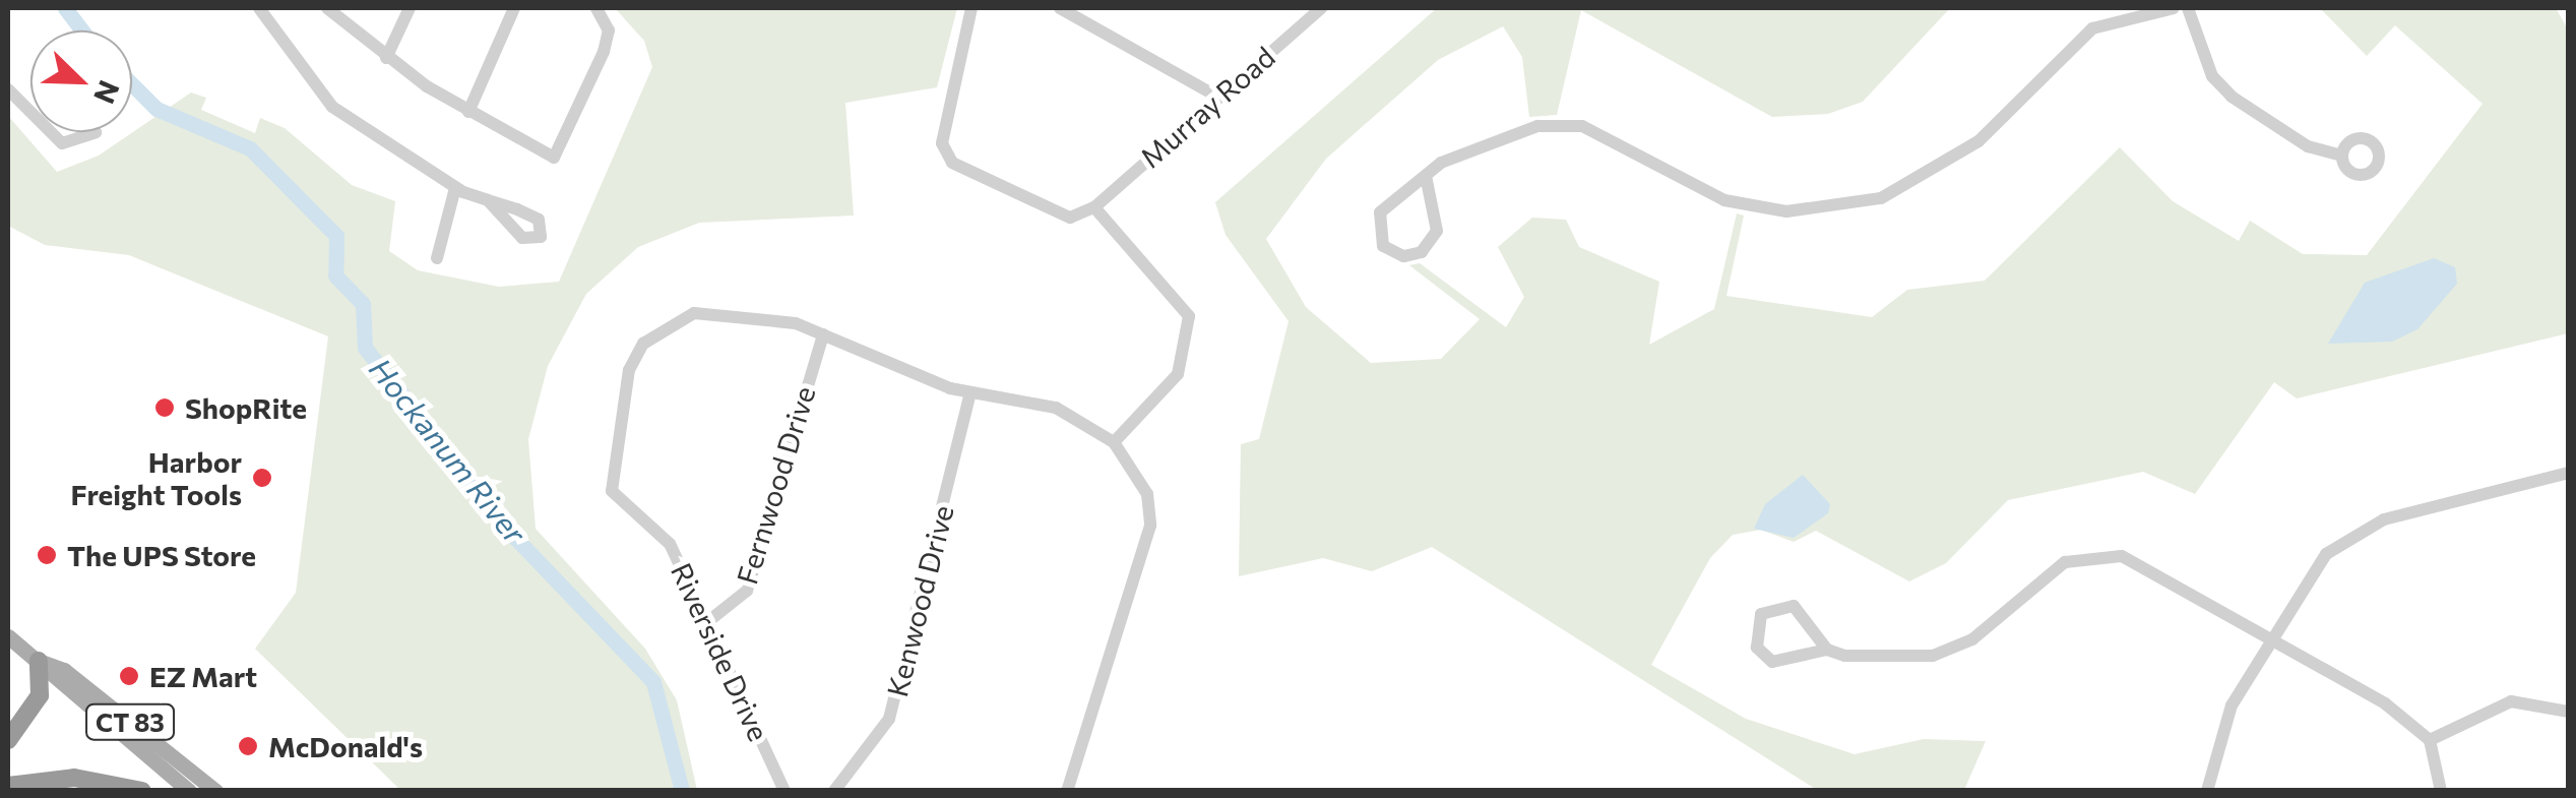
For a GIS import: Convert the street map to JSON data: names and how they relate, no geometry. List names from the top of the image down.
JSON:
{
  "streets": {
    "main road": ["CT 83"],
    "street": [
      "Murray Road",
      "Fernwood Drive",
      "Kenwood Drive",
      "Riverside Drive"
    ]
  },
  "crossings": [
    ["Fernwood Drive", "Riverside Drive"],
    ["Kenwood Drive", "Riverside Drive"]
  ],
  "water": ["Hockanum River"],
  "places": [
    "ShopRite",
    "Harbor Freight Tools",
    "The UPS Store",
    "EZ Mart",
    "McDonald's"
  ],
  "north": "bottom right"
}
